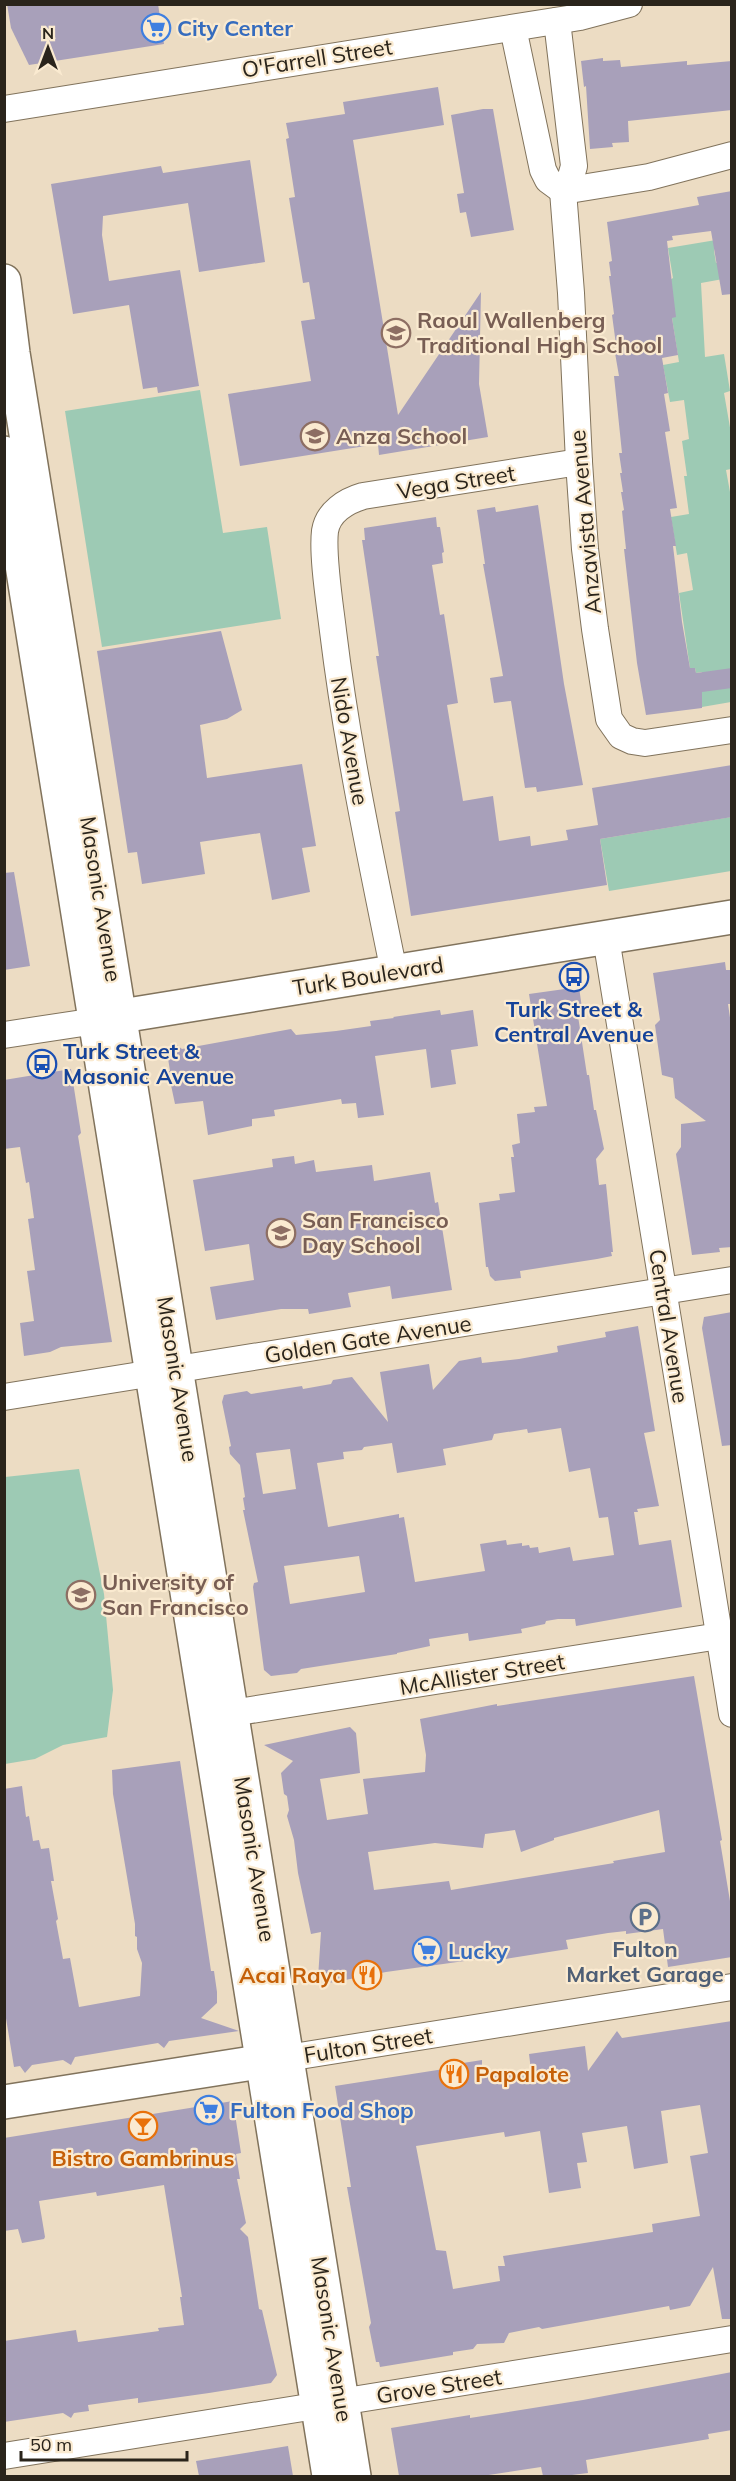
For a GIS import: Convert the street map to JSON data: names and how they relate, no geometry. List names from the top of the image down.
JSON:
{
  "streets": {
    "main road": ["Masonic Avenue", "Turk Boulevard", "Fulton Street"],
    "street": [
      "O'Farrell Street",
      "Vega Street",
      "Anzavista Avenue",
      "Nido Avenue",
      "Central Avenue",
      "Golden Gate Avenue",
      "McAllister Street",
      "Grove Street"
    ]
  },
  "crossings": [
    ["O'Farrell Street", "Anzavista Avenue"],
    ["Vega Street", "Anzavista Avenue"],
    ["Vega Street", "Nido Avenue"],
    ["Nido Avenue", "Turk Boulevard"],
    ["Masonic Avenue", "Turk Boulevard"],
    ["Masonic Avenue", "Golden Gate Avenue"],
    ["Masonic Avenue", "McAllister Street"],
    ["Masonic Avenue", "Fulton Street"],
    ["Masonic Avenue", "Grove Street"],
    ["Turk Boulevard", "Central Avenue"],
    ["Central Avenue", "Golden Gate Avenue"],
    ["Central Avenue", "McAllister Street"]
  ],
  "places": {
    "supermarket": ["City Center", "Lucky", "Fulton Food Shop"],
    "school or university": [
      "Raoul Wallenberg Traditional High School",
      "Anza School",
      "San Francisco Day School",
      "University of San Francisco"
    ],
    "bus stop": ["Turk Street & Central Avenue", "Turk Street & Masonic Avenue"],
    "parking": ["Fulton Market Garage"],
    "restaurant": ["Acai Raya", "Papalote"],
    "bar": ["Bistro Gambrinus"]
  },
  "scale_bar": "50 m",
  "north": "top"
}
